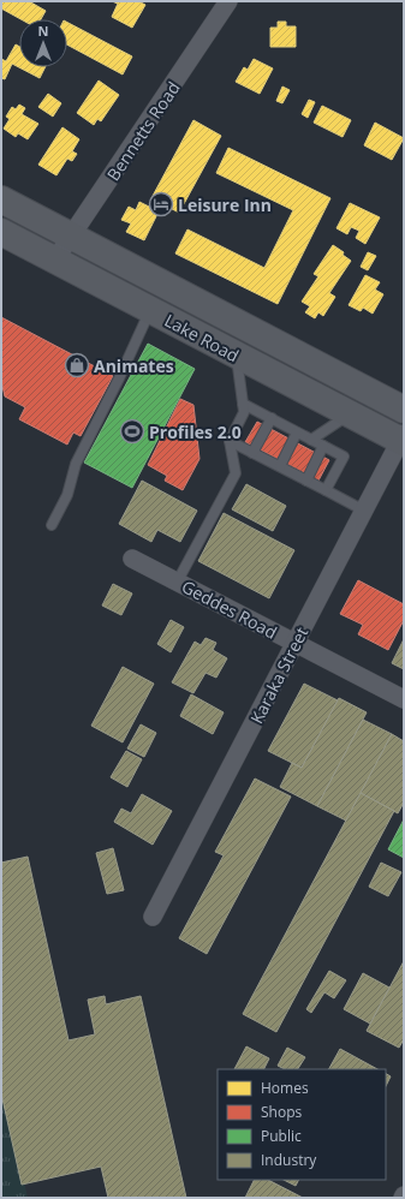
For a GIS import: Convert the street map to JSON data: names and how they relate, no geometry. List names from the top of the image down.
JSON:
{
  "streets": {
    "main road": ["Lake Road"],
    "street": ["Bennetts Road", "Geddes Road", "Karaka Street"]
  },
  "crossings": [
    ["Bennetts Road", "Lake Road"],
    ["Lake Road", "Karaka Street"],
    ["Geddes Road", "Karaka Street"]
  ],
  "places": {
    "hotel": ["Leisure Inn"],
    "shop": ["Animates"],
    "sports": ["Profiles 2.0"]
  },
  "legend": [
    "Homes",
    "Shops",
    "Public",
    "Industry"
  ],
  "north": "top"
}
